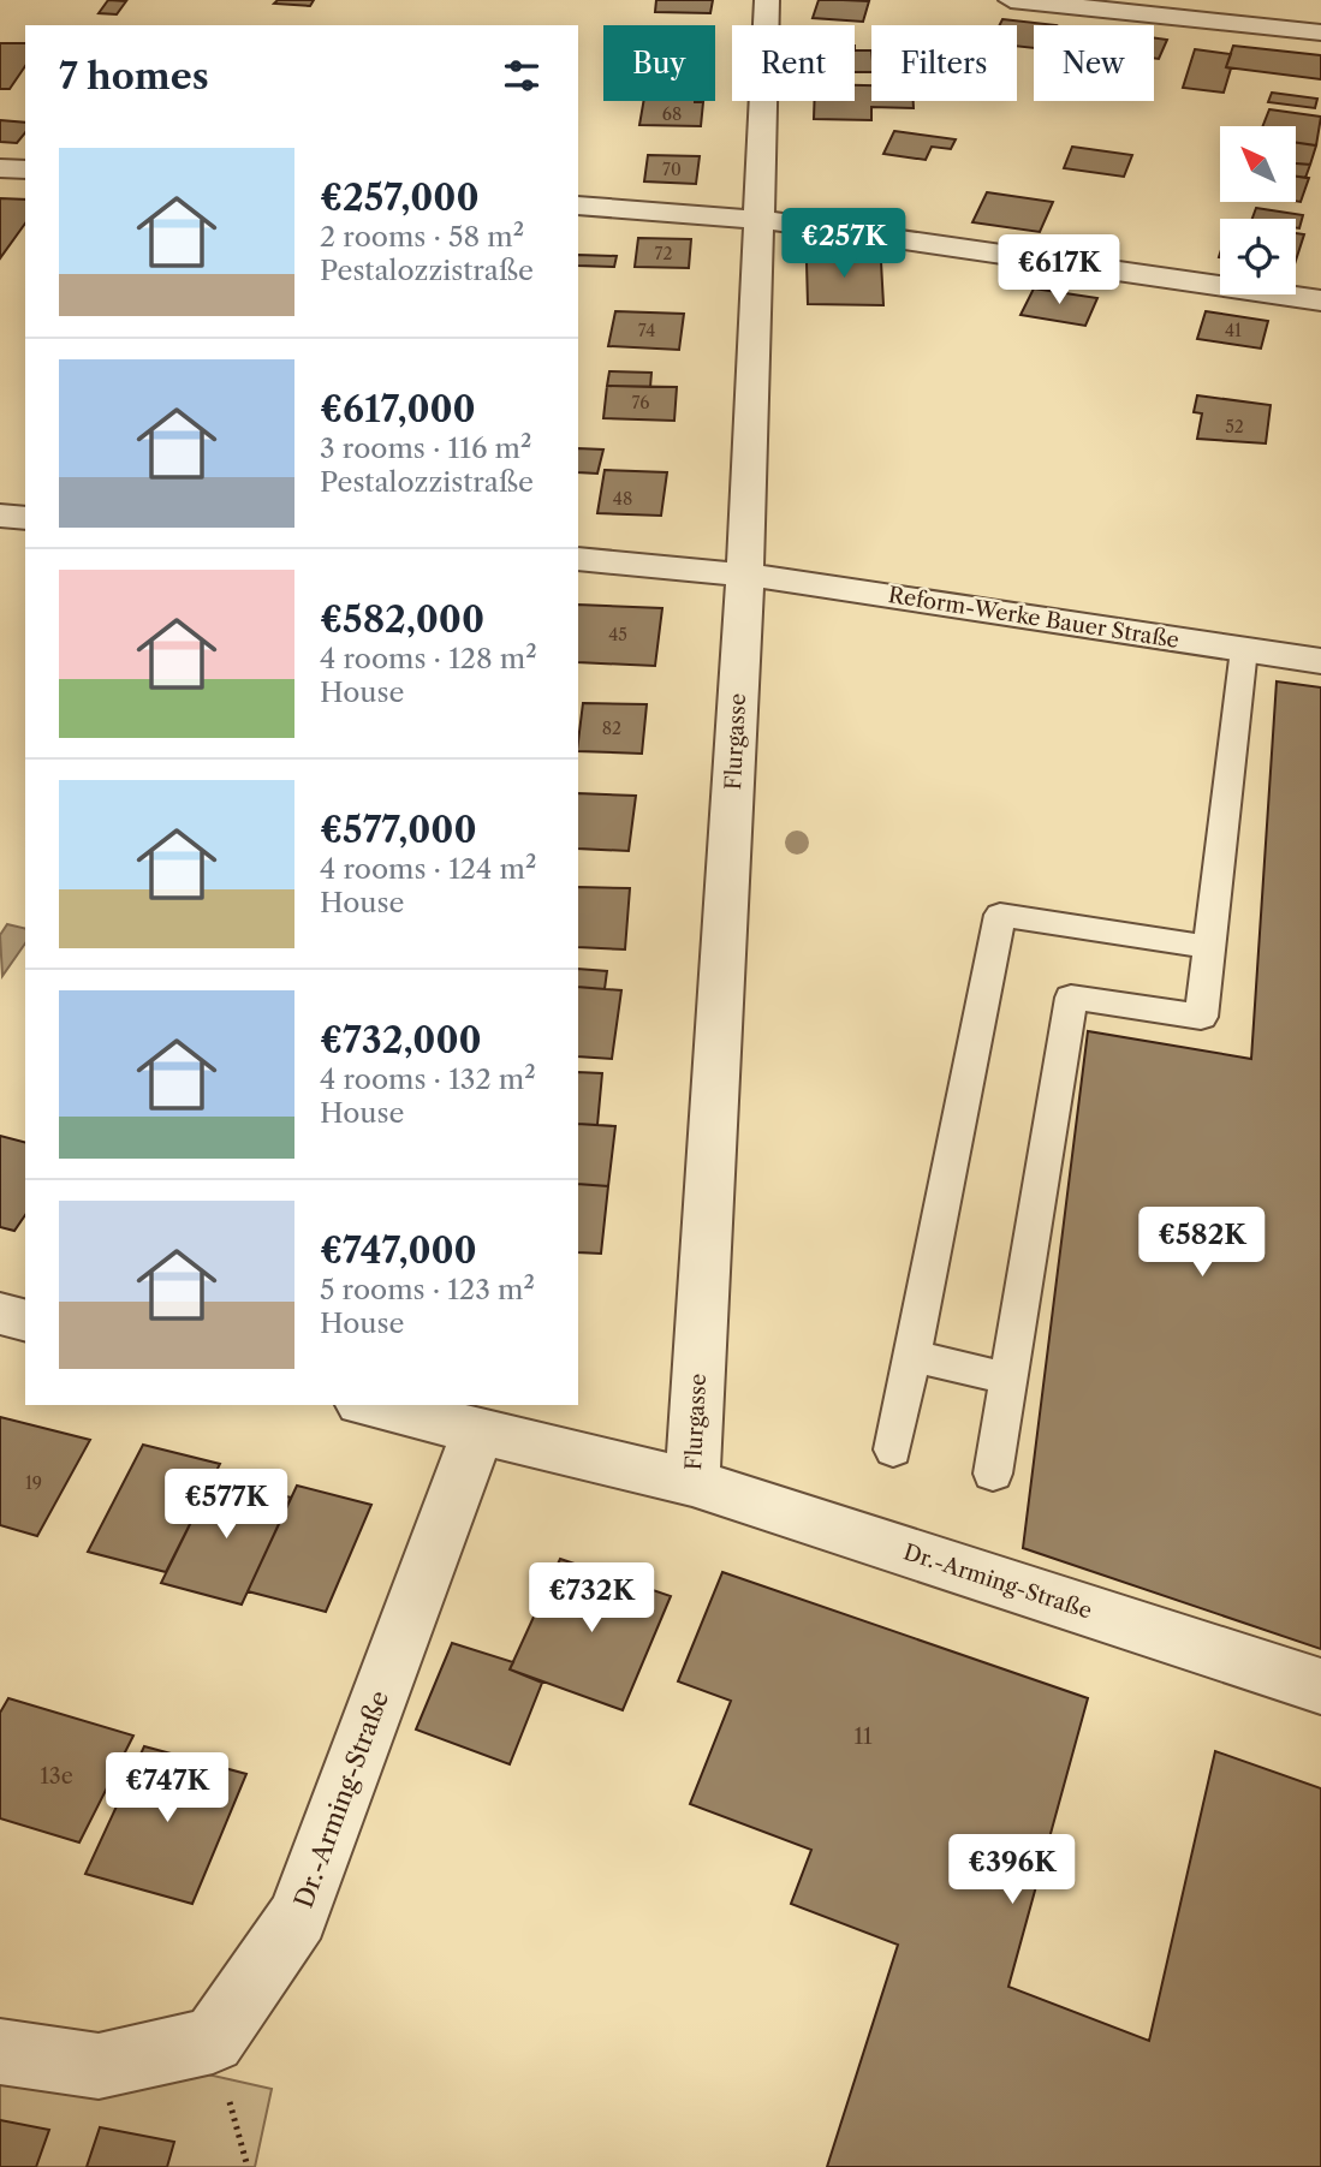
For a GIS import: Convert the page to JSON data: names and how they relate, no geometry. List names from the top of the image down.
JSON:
{
  "streets": {
    "street": ["Reform-Werke Bauer Straße", "Flurgasse", "Dr.-Arming-Straße"]
  },
  "crossings": [
    ["Reform-Werke Bauer Straße", "Flurgasse"],
    ["Flurgasse", "Dr.-Arming-Straße"]
  ],
  "house_numbers": [
    "68",
    "70",
    "72",
    "74",
    "41",
    "76",
    "52",
    "48",
    "45",
    "82",
    "19",
    "11",
    "13e"
  ],
  "north": "top left",
  "page": {
    "chip": [
      "Buy",
      "Rent",
      "Filters",
      "New"
    ],
    "heading": "7 homes",
    "list": [
      {
        "name": "€257,000",
        "note": "2 rooms · 58 m² · Pestalozzistraße"
      },
      {
        "name": "€617,000",
        "note": "3 rooms · 116 m² · Pestalozzistraße"
      },
      {
        "name": "€582,000",
        "note": "4 rooms · 128 m² · House"
      },
      {
        "name": "€577,000",
        "note": "4 rooms · 124 m² · House"
      },
      {
        "name": "€732,000",
        "note": "4 rooms · 132 m² · House"
      },
      {
        "name": "€747,000",
        "note": "5 rooms · 123 m² · House"
      }
    ],
    "price": [
      "€257K",
      "€617K",
      "€582K",
      "€577K",
      "€732K",
      "€747K",
      "€396K"
    ]
  }
}
